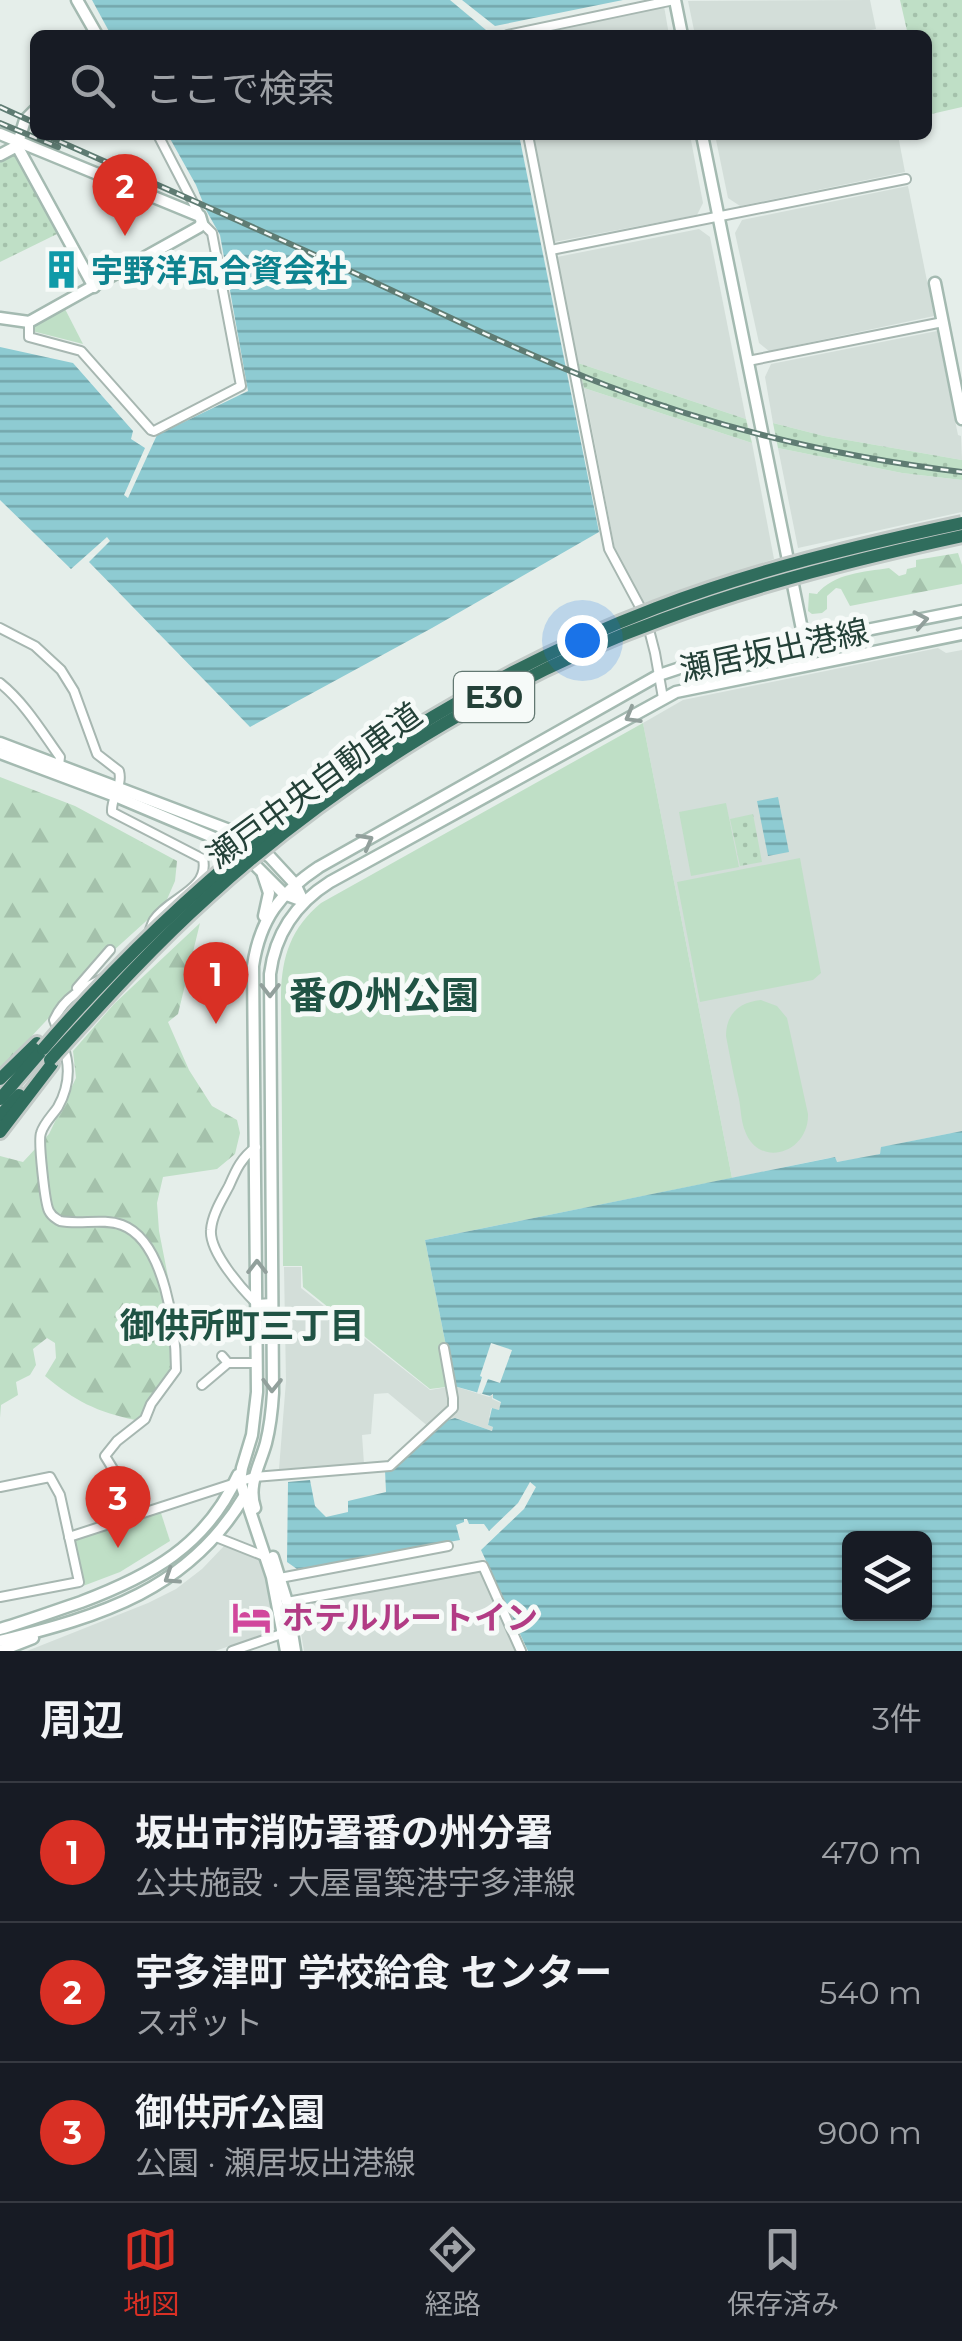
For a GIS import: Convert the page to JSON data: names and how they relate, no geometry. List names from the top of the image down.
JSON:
{
  "streets": {
    "highway": ["E30", "瀬戸中央自動車道"],
    "main road": ["瀬居坂出港線"]
  },
  "districts": ["番の州公園", "御供所町三丁目"],
  "places": {
    "building": ["宇野洋瓦合資会社"],
    "hotel": ["ホテルルートイン"]
  },
  "page": {
    "search": "ここで検索",
    "pins": ["2", "1", "3"],
    "heading": ["周辺", "3件"],
    "list": [
      {
        "mark": "1",
        "name": "坂出市消防署番の州分署",
        "note": "公共施設 · 大屋冨築港宇多津線",
        "value": "470 m"
      },
      {
        "mark": "2",
        "name": "宇多津町 学校給食 センター",
        "note": "スポット",
        "value": "540 m"
      },
      {
        "mark": "3",
        "name": "御供所公園",
        "note": "公園 · 瀬居坂出港線",
        "value": "900 m"
      }
    ],
    "nav": ["地図", "経路", "保存済み"]
  }
}
